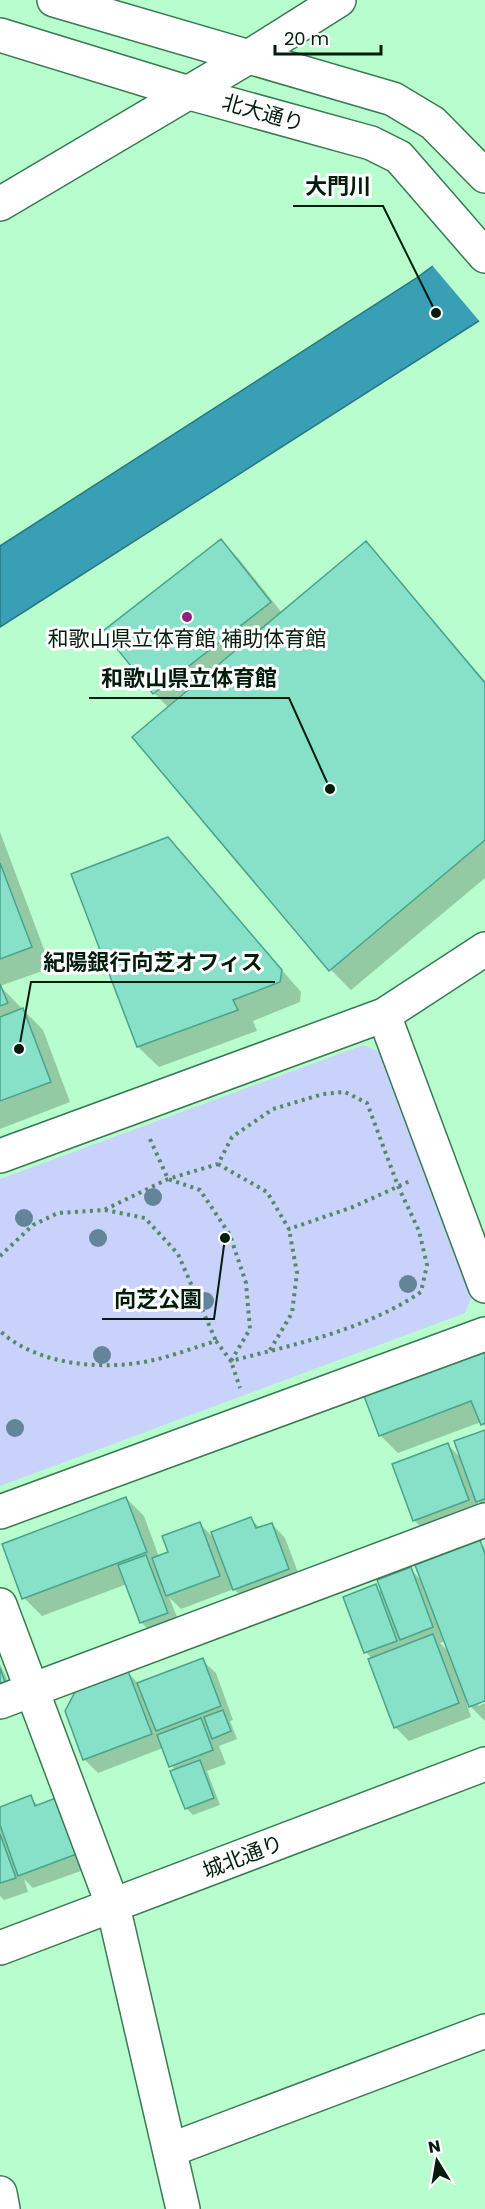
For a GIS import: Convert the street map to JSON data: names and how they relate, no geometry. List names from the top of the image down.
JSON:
{
  "streets": {
    "street": ["北大通り", "城北通り"]
  },
  "places": [
    "大門川",
    "和歌山県立体育館 補助体育館",
    "和歌山県立体育館",
    "紀陽銀行向芝オフィス",
    "向芝公園"
  ],
  "scale_bar": "20 m",
  "north": "top"
}
